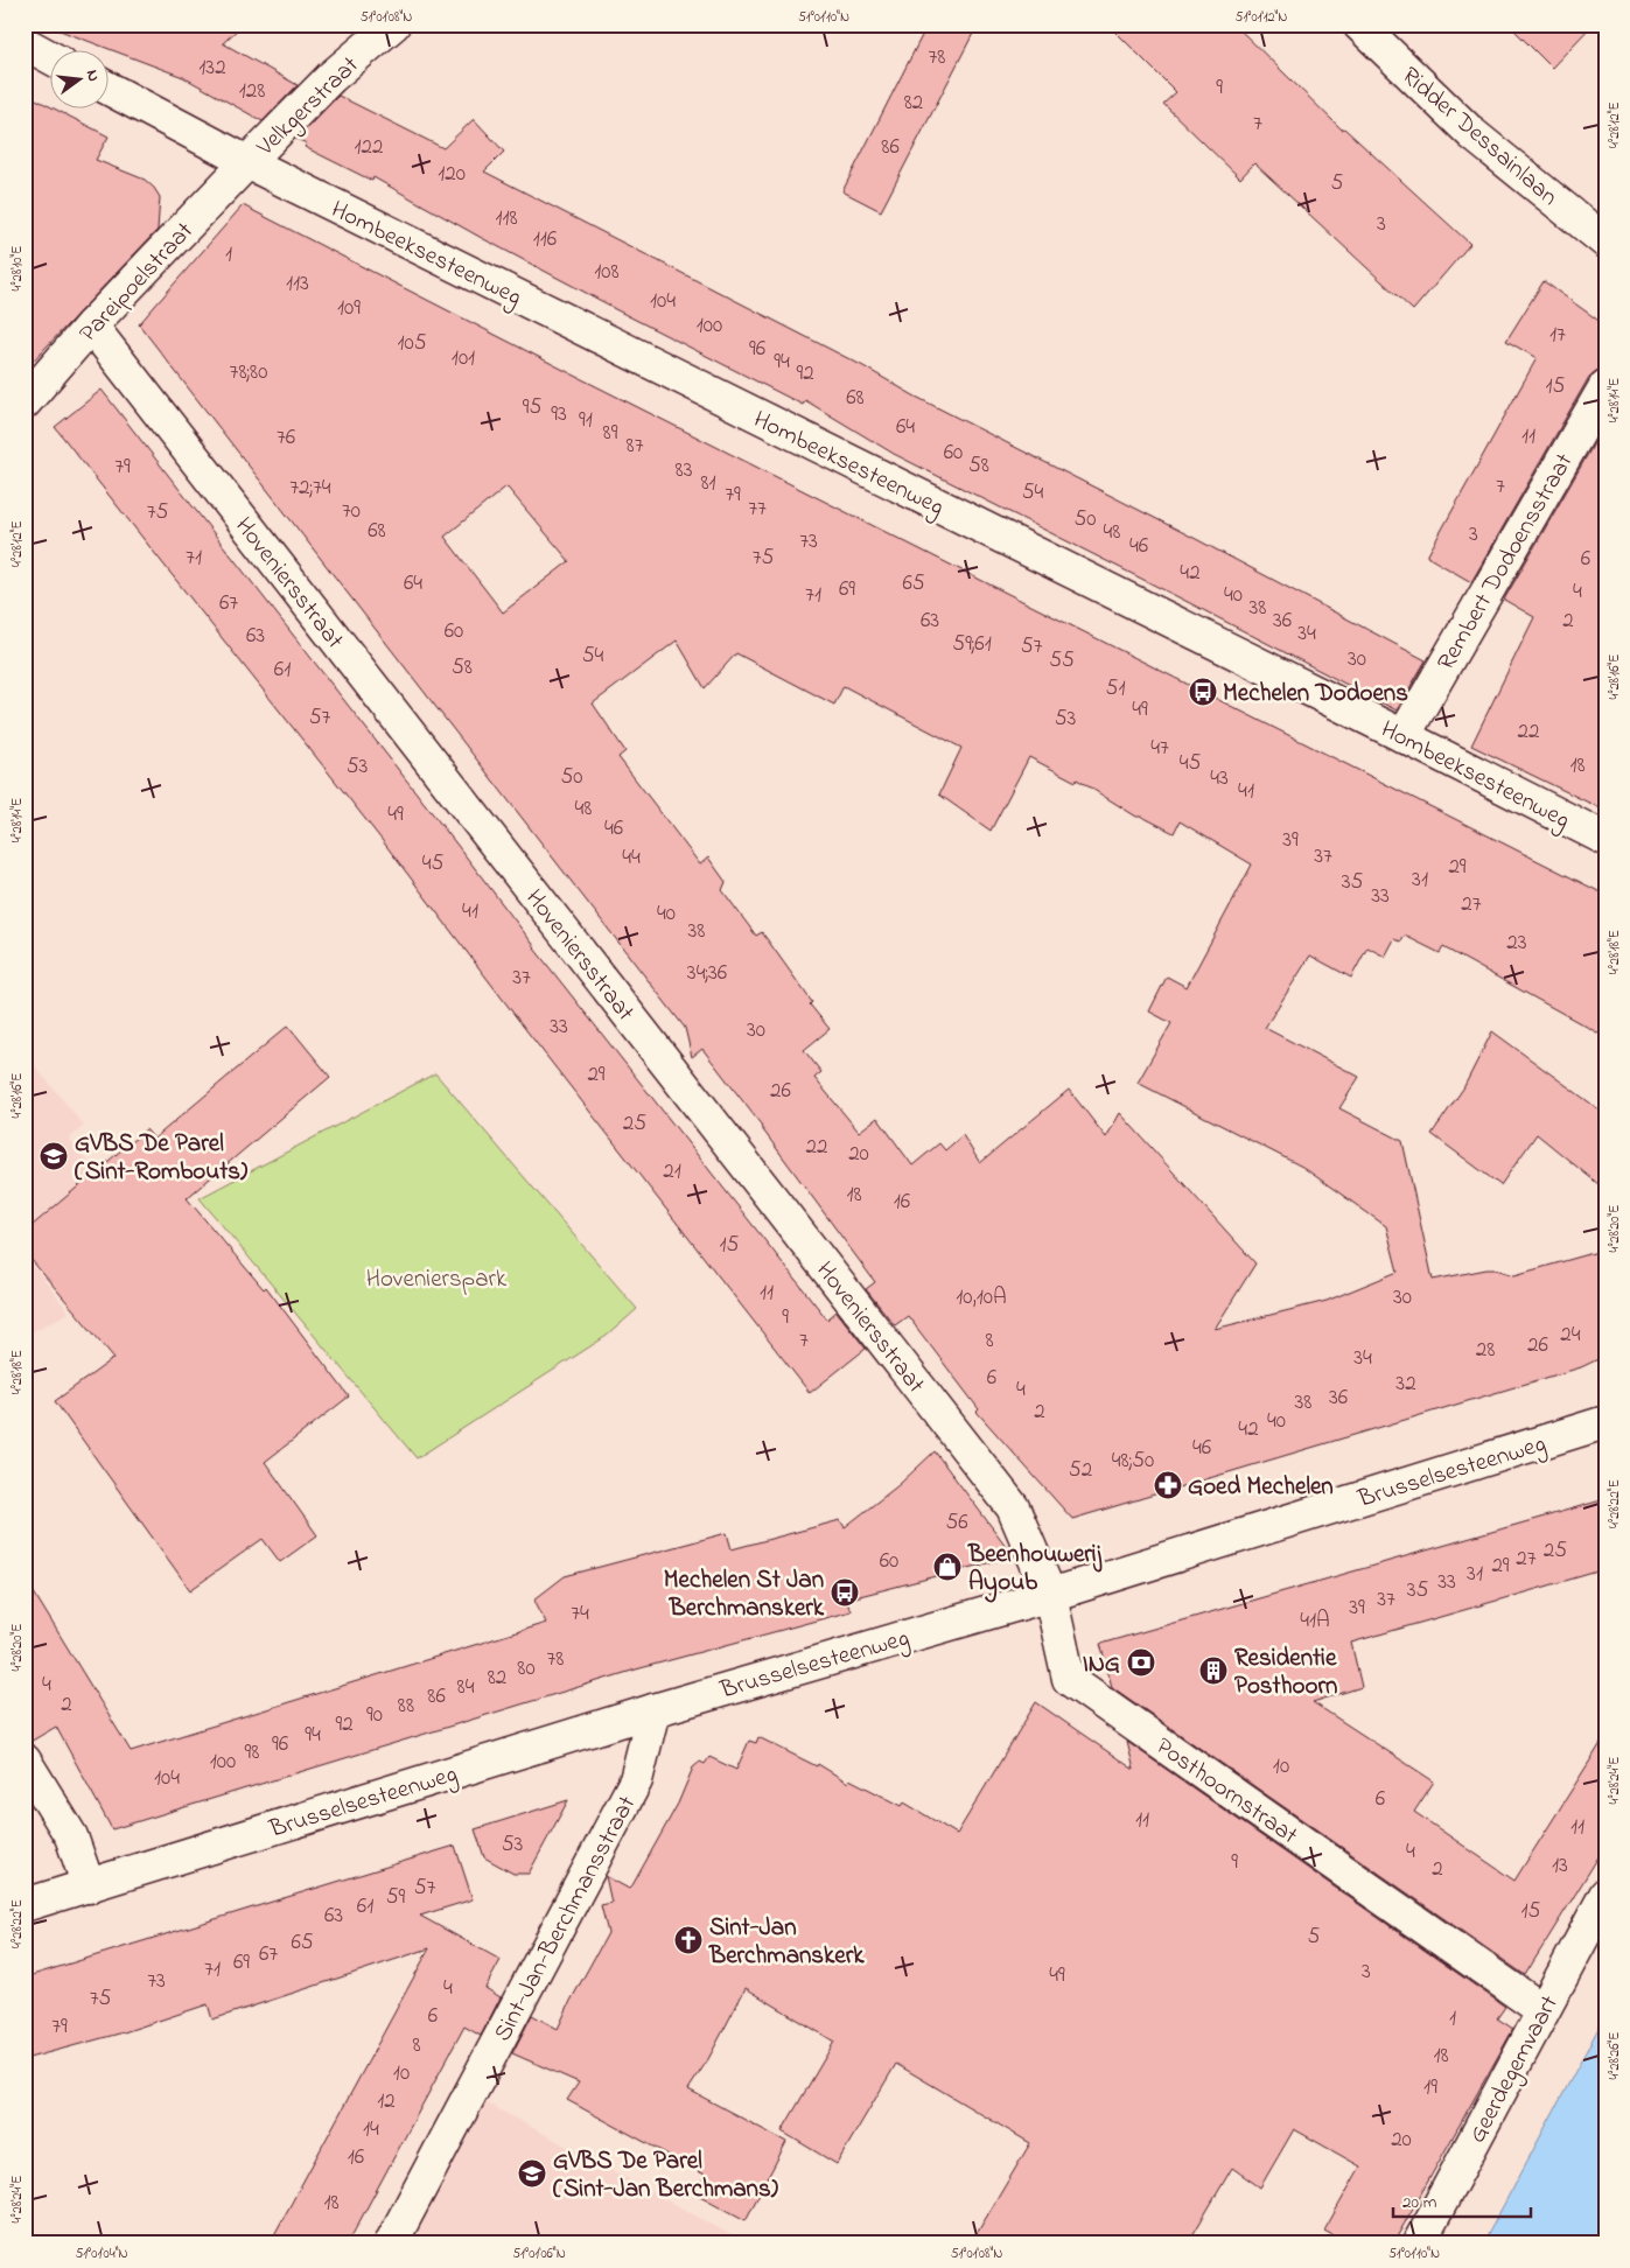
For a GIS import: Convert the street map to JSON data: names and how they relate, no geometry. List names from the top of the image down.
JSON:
{
  "streets": {
    "street": [
      "Velkgerstraat",
      "Ridder Dessainlaan",
      "Hombeeksesteenweg",
      "Pareipoelstraat",
      "Rembert Dodoensstraat",
      "Hoveniersstraat",
      "Brusselsesteenweg",
      "Posthoornstraat",
      "Sint-Jan-Berchmansstraat",
      "Geerdegemvaart"
    ]
  },
  "crossings": [
    ["Velkgerstraat", "Hombeeksesteenweg"],
    ["Velkgerstraat", "Pareipoelstraat"],
    ["Hombeeksesteenweg", "Pareipoelstraat"],
    ["Hombeeksesteenweg", "Rembert Dodoensstraat"],
    ["Pareipoelstraat", "Hoveniersstraat"],
    ["Hoveniersstraat", "Brusselsesteenweg"],
    ["Hoveniersstraat", "Posthoornstraat"],
    ["Brusselsesteenweg", "Posthoornstraat"],
    ["Brusselsesteenweg", "Sint-Jan-Berchmansstraat"],
    ["Posthoornstraat", "Geerdegemvaart"]
  ],
  "parks": ["Hovenierspark"],
  "places": {
    "bus stop": ["Mechelen Dodoens", "Mechelen St Jan Berchmanskerk"],
    "school or university": ["GVBS De Parel (Sint-Rombouts)", "GVBS De Parel (Sint-Jan Berchmans)"],
    "pharmacy": ["Goed Mechelen"],
    "shop": ["Beenhouwerij Ayoub"],
    "bank": ["ING"],
    "building": ["Residentie Posthoorn"],
    "church": ["Sint-Jan Berchmanskerk"]
  },
  "house_numbers": [
    "78",
    "132",
    "9",
    "128",
    "82",
    "7",
    "122",
    "86",
    "120",
    "5",
    "118",
    "3",
    "116",
    "1",
    "108",
    "113",
    "104",
    "109",
    "100",
    "17",
    "105",
    "96",
    "101",
    "94",
    "78;80",
    "92",
    "15",
    "68",
    "95",
    "93",
    "91",
    "64",
    "89",
    "11",
    "76",
    "87",
    "60",
    "58",
    "79",
    "83",
    "81",
    "7",
    "72;74",
    "54",
    "79",
    "77",
    "70",
    "75",
    "50",
    "68",
    "48",
    "3",
    "73",
    "46",
    "71",
    "75",
    "6",
    "42",
    "64",
    "65",
    "69",
    "4",
    "71",
    "40",
    "67",
    "38",
    "63",
    "36",
    "2",
    "60",
    "34",
    "63",
    "59;61",
    "57",
    "54",
    "30",
    "55",
    "58",
    "61",
    "51",
    "49",
    "57",
    "53",
    "22",
    "47",
    "45",
    "18",
    "53",
    "50",
    "43",
    "41",
    "48",
    "49",
    "46",
    "39",
    "37",
    "44",
    "45",
    "29",
    "31",
    "35",
    "33",
    "27",
    "41",
    "40",
    "38",
    "23",
    "34;36",
    "37",
    "33",
    "30",
    "29",
    "26",
    "25",
    "22",
    "20",
    "21",
    "18",
    "16",
    "15",
    "11",
    "10,10A",
    "30",
    "9",
    "24",
    "7",
    "8",
    "26",
    "28",
    "34",
    "6",
    "32",
    "4",
    "36",
    "38",
    "2",
    "40",
    "42",
    "46",
    "48;50",
    "52",
    "56",
    "25",
    "27",
    "60",
    "29",
    "31",
    "33",
    "35",
    "37",
    "39",
    "74",
    "41A",
    "78",
    "80",
    "82",
    "4",
    "84",
    "86",
    "2",
    "88",
    "90",
    "92",
    "94",
    "96",
    "98",
    "100",
    "10",
    "104",
    "6",
    "11",
    "11",
    "53",
    "4",
    "9",
    "13",
    "2",
    "57",
    "59",
    "61",
    "15",
    "63",
    "5",
    "65",
    "67",
    "69",
    "71",
    "3",
    "49",
    "73",
    "4",
    "75",
    "6",
    "1",
    "79",
    "8",
    "18",
    "10",
    "19",
    "12",
    "14",
    "20",
    "16",
    "18"
  ],
  "scale_bar": "20 m",
  "north": "right",
  "coordinates": [
    "51°01'08\"N",
    "51°01'10\"N",
    "51°01'12\"N",
    "4°28'12\"E",
    "4°28'10\"E",
    "4°28'14\"E",
    "4°28'16\"E",
    "4°28'18\"E",
    "4°28'20\"E",
    "4°28'22\"E",
    "4°28'24\"E",
    "4°28'26\"E",
    "51°01'04\"N",
    "51°01'06\"N"
  ]
}
